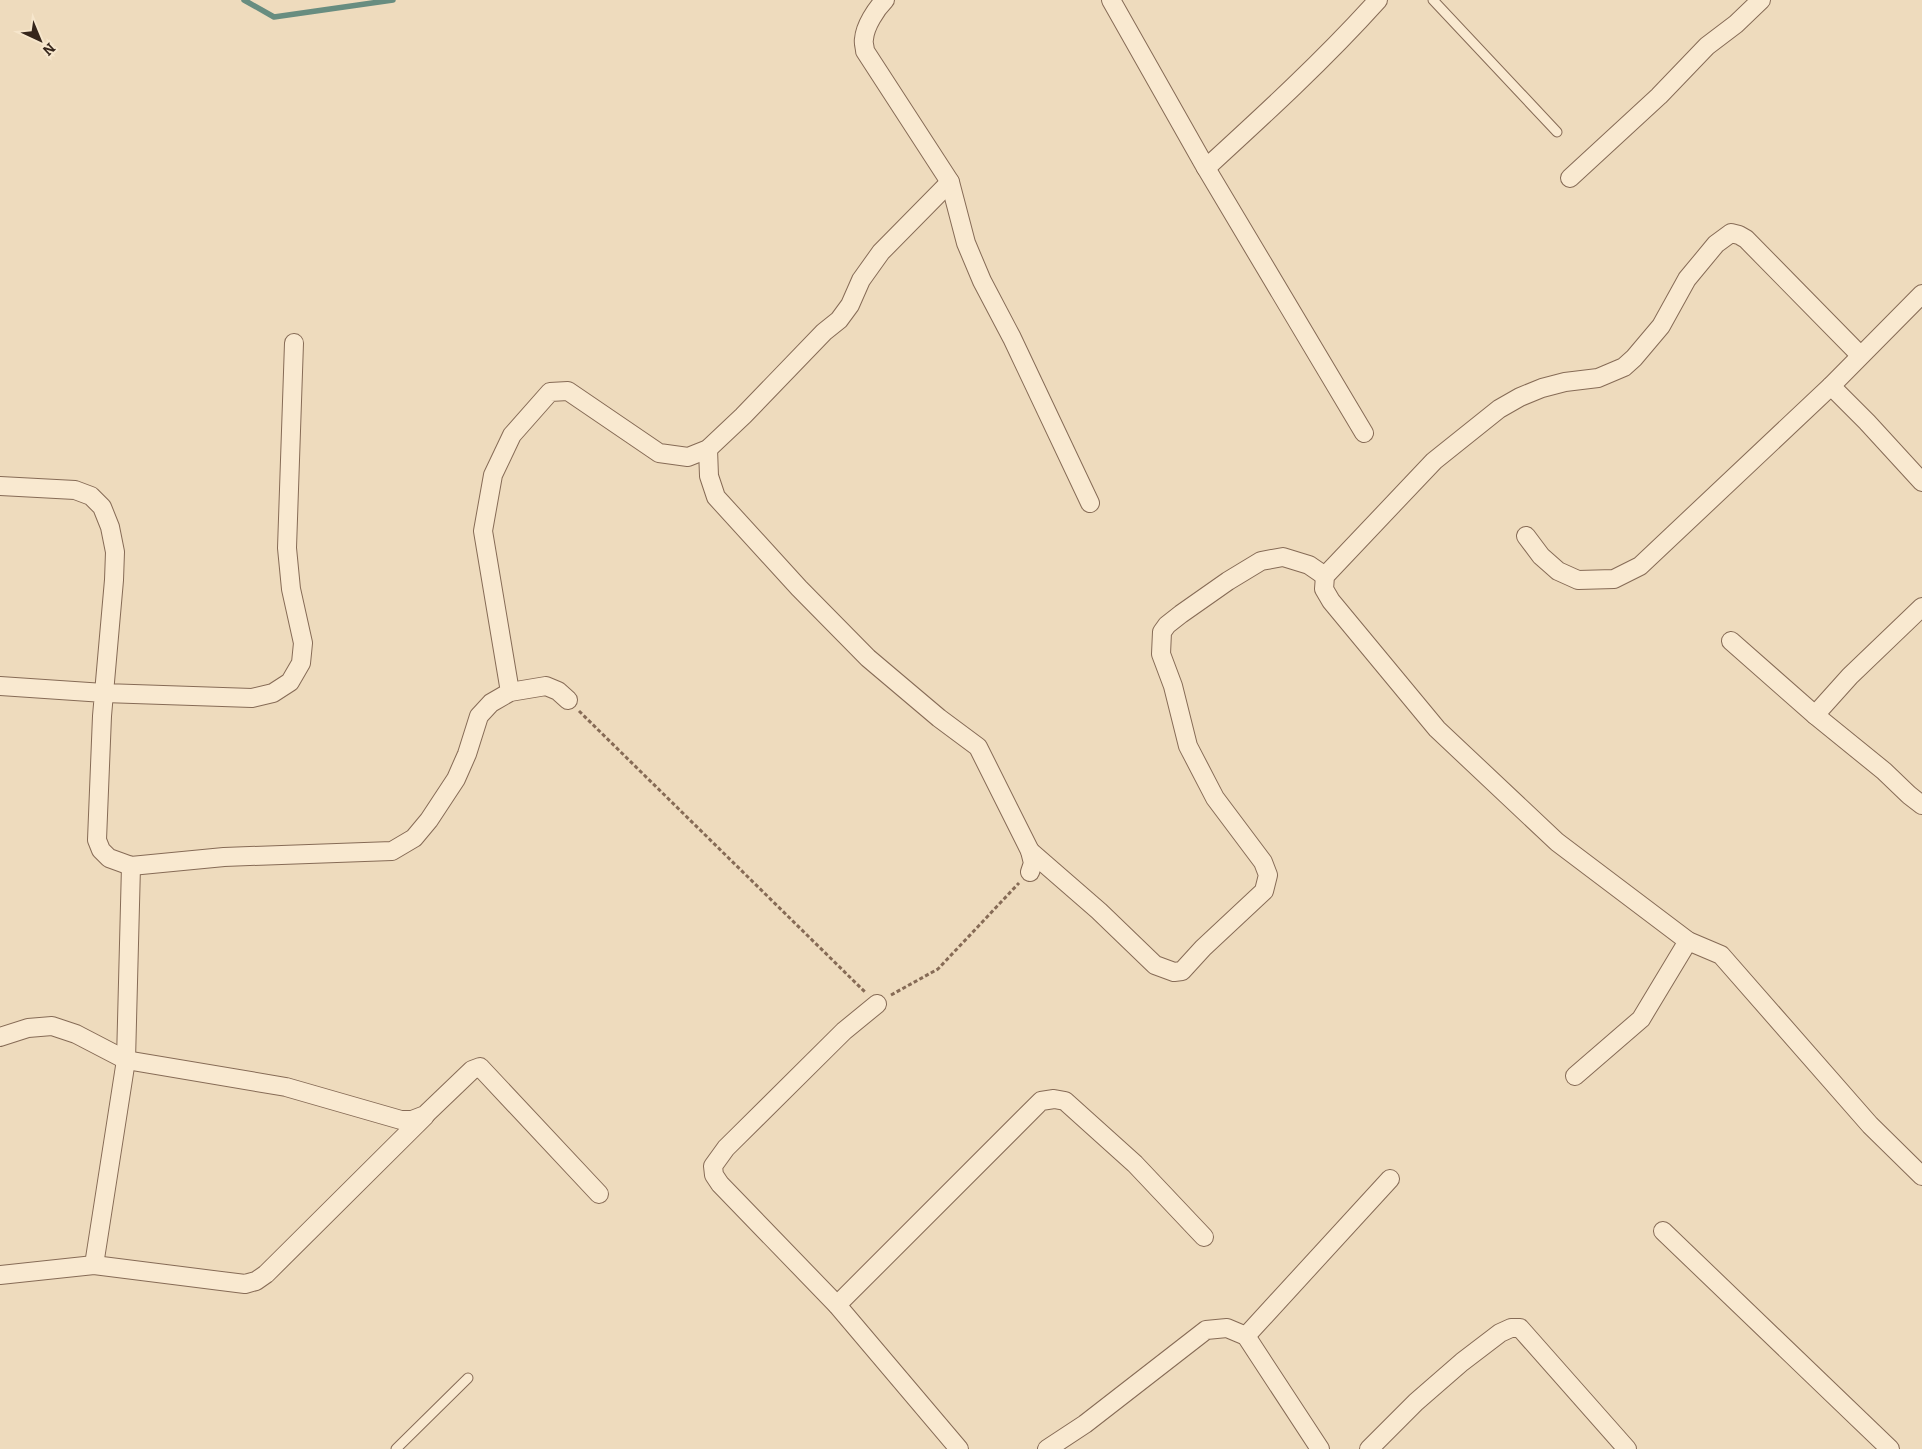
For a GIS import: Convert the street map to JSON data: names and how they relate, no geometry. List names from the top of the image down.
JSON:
{
  "north": "bottom right"
}
